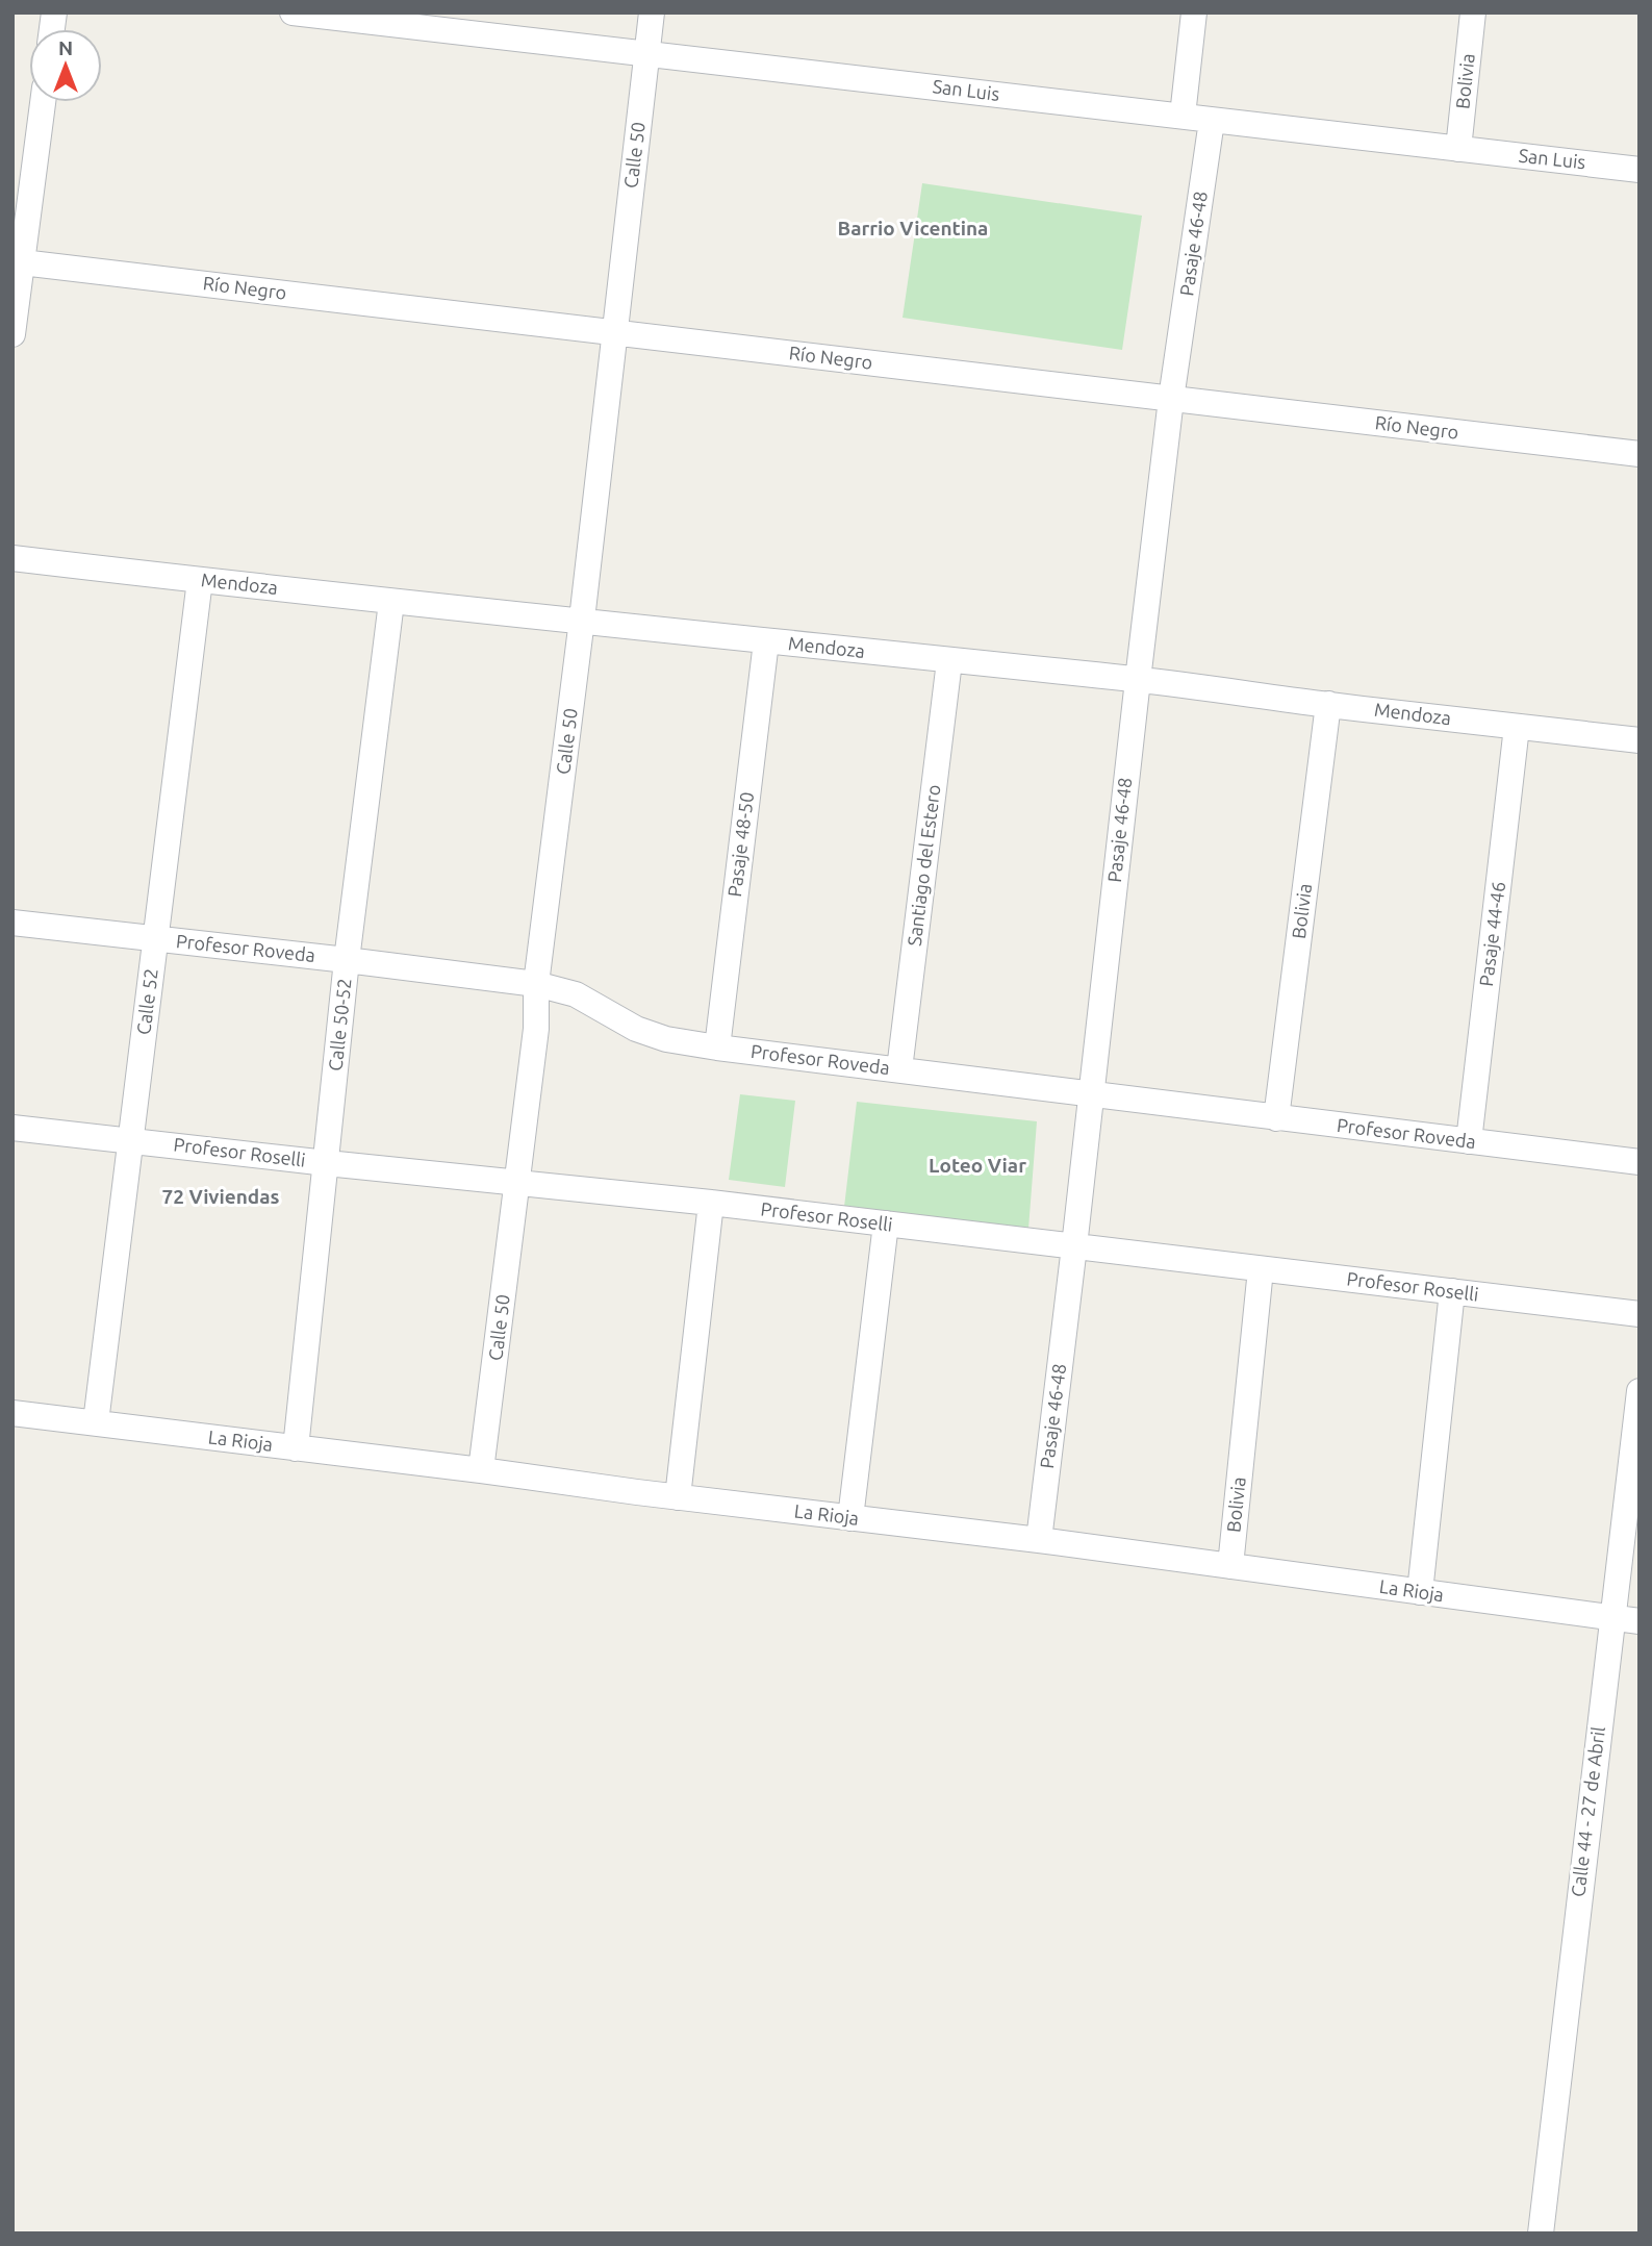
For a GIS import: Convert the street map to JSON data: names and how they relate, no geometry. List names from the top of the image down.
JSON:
{
  "streets": {
    "street": [
      "Bolivia",
      "San Luis",
      "Calle 50",
      "Pasaje 46-48",
      "Río Negro",
      "Mendoza",
      "Pasaje 48-50",
      "Santiago del Estero",
      "Pasaje 44-46",
      "Profesor Roveda",
      "Calle 52",
      "Calle 50-52",
      "Profesor Roselli",
      "La Rioja",
      "Calle 44 - 27 de Abril"
    ]
  },
  "crossings": [
    ["Bolivia", "San Luis"],
    ["Bolivia", "Mendoza"],
    ["Bolivia", "Profesor Roveda"],
    ["Bolivia", "Profesor Roselli"],
    ["Bolivia", "La Rioja"],
    ["San Luis", "Calle 50"],
    ["San Luis", "Pasaje 46-48"],
    ["Calle 50", "Río Negro"],
    ["Calle 50", "Mendoza"],
    ["Calle 50", "Profesor Roveda"],
    ["Calle 50", "Profesor Roselli"],
    ["Calle 50", "La Rioja"],
    ["Pasaje 46-48", "Río Negro"],
    ["Pasaje 46-48", "Mendoza"],
    ["Pasaje 46-48", "Profesor Roveda"],
    ["Pasaje 46-48", "Profesor Roselli"],
    ["Pasaje 46-48", "La Rioja"],
    ["Mendoza", "Pasaje 48-50"],
    ["Mendoza", "Santiago del Estero"],
    ["Mendoza", "Pasaje 44-46"],
    ["Mendoza", "Calle 52"],
    ["Mendoza", "Calle 50-52"],
    ["Pasaje 48-50", "Profesor Roveda"],
    ["Santiago del Estero", "Profesor Roveda"],
    ["Pasaje 44-46", "Profesor Roveda"],
    ["Profesor Roveda", "Calle 52"],
    ["Profesor Roveda", "Calle 50-52"],
    ["Calle 52", "Profesor Roselli"],
    ["Calle 52", "La Rioja"],
    ["Calle 50-52", "Profesor Roselli"],
    ["Calle 50-52", "La Rioja"],
    ["La Rioja", "Calle 44 - 27 de Abril"]
  ],
  "districts": ["Barrio Vicentina", "Loteo Viar", "72 Viviendas"],
  "north": "top"
}
